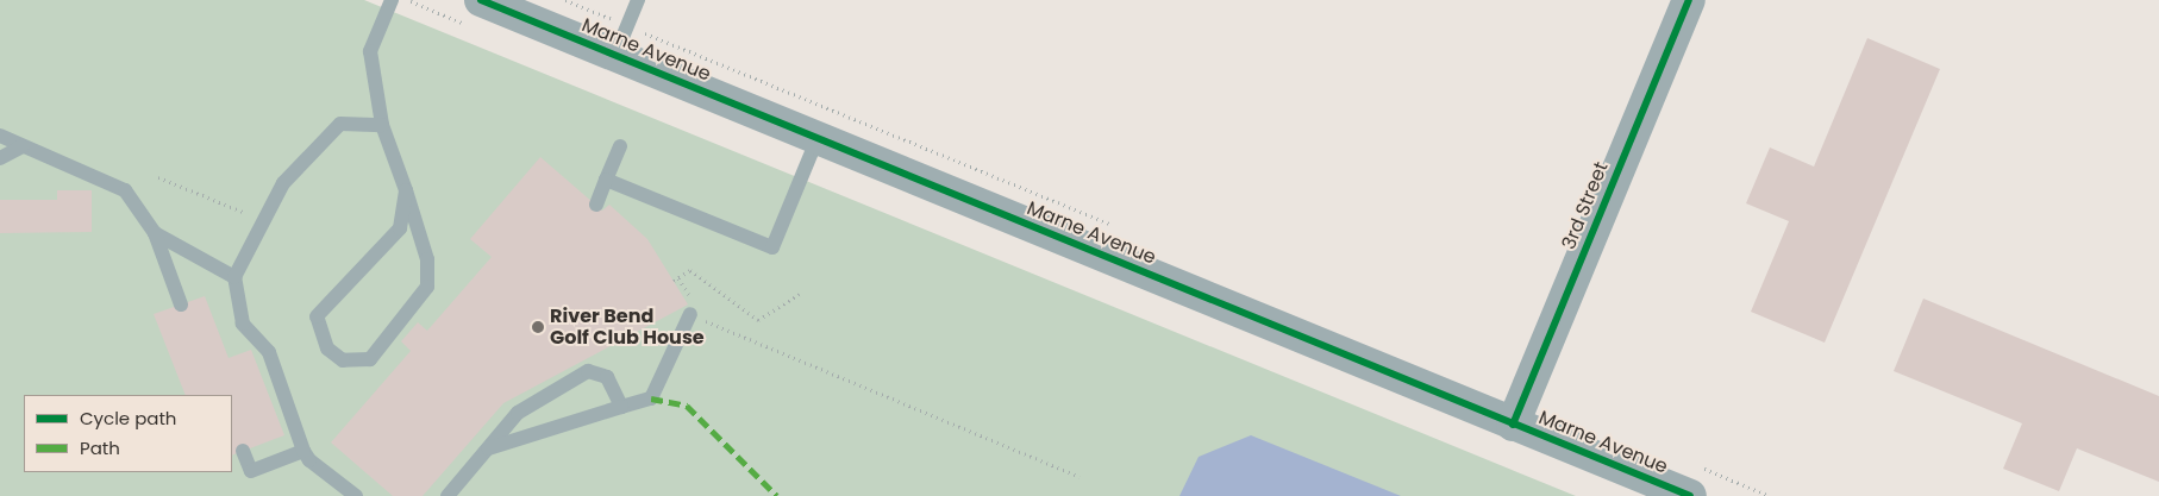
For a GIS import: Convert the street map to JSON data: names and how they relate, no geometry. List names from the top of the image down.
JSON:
{
  "streets": {
    "street": ["Marne Avenue", "3rd Street"]
  },
  "crossings": [
    ["Marne Avenue", "3rd Street"]
  ],
  "places": ["River Bend Golf Club House"],
  "legend": ["Cycle path", "Path"]
}
